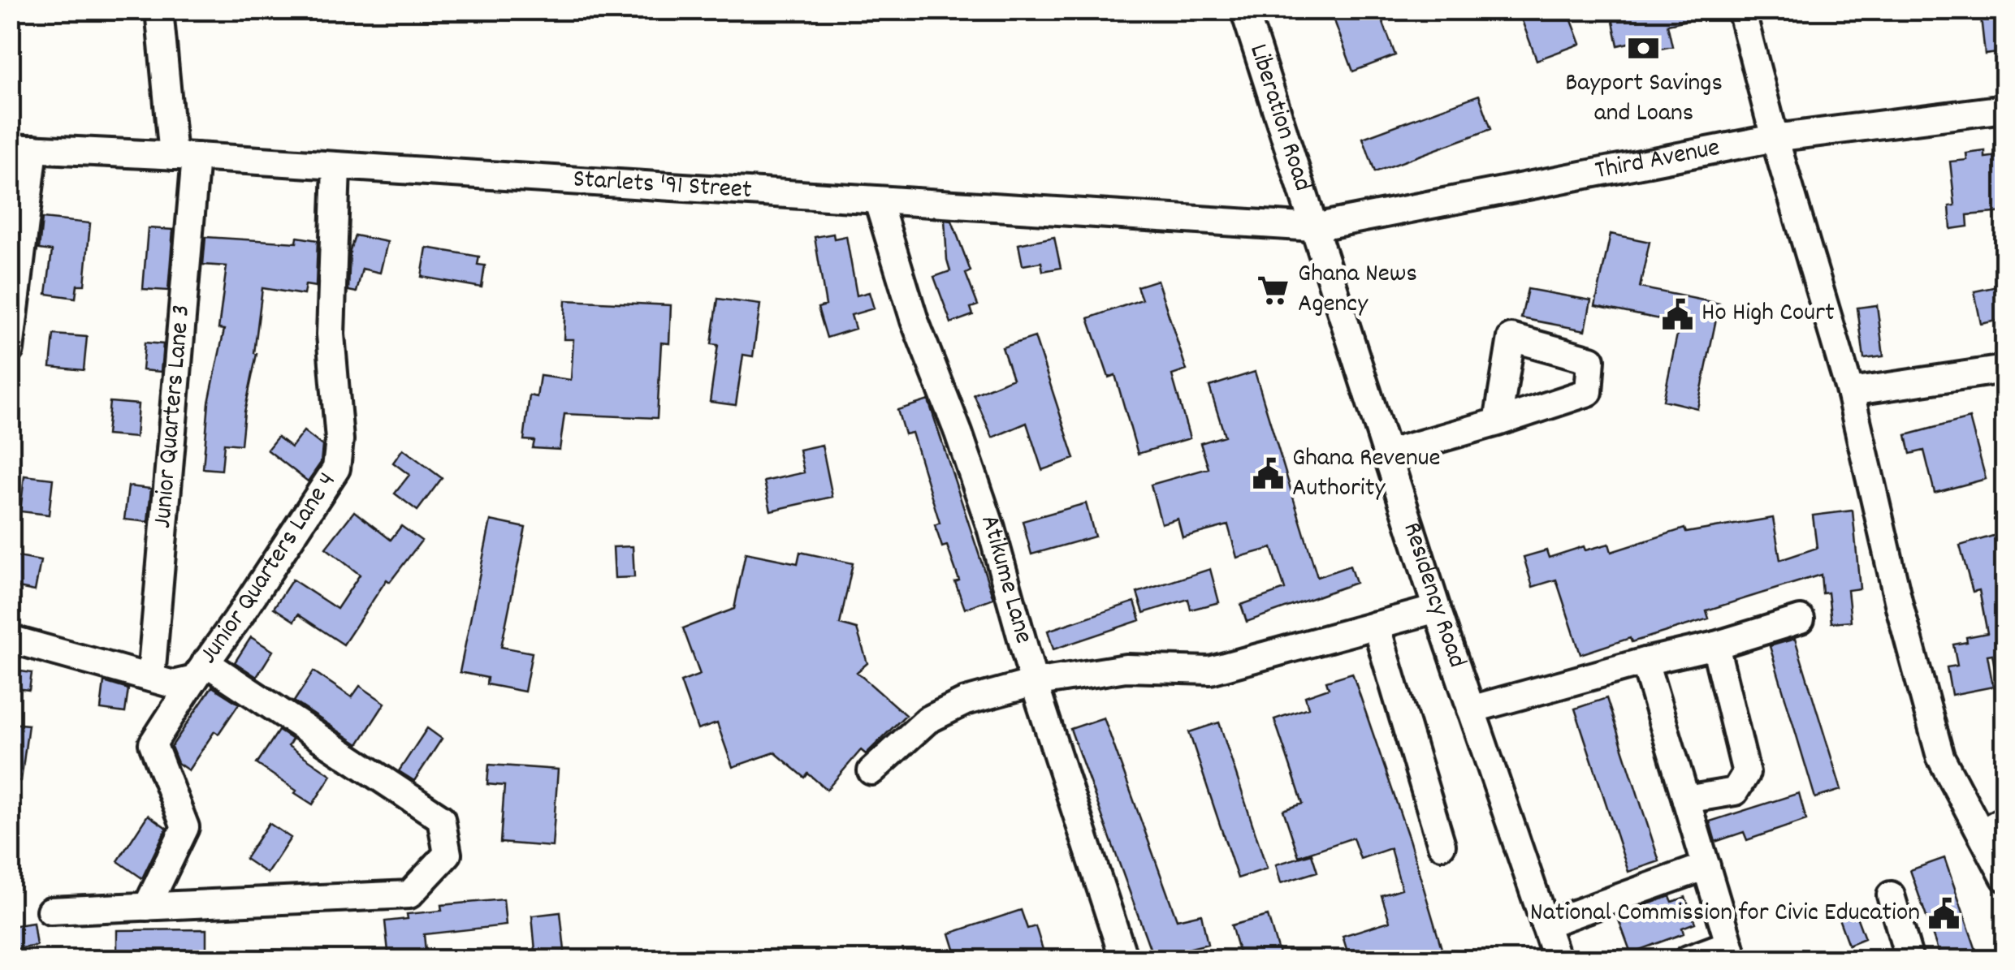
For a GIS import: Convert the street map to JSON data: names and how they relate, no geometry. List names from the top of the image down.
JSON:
{
  "streets": {
    "street": [
      "Liberation Road",
      "Third Avenue",
      "Starlets '91 Street",
      "Junior Quarters Lane 3",
      "Junior Quarters Lane 4",
      "Atikume Lane",
      "Residency Road"
    ]
  },
  "crossings": [
    ["Liberation Road", "Third Avenue"],
    ["Liberation Road", "Starlets '91 Street"],
    ["Liberation Road", "Residency Road"],
    ["Third Avenue", "Starlets '91 Street"],
    ["Third Avenue", "Residency Road"],
    ["Starlets '91 Street", "Junior Quarters Lane 3"],
    ["Starlets '91 Street", "Junior Quarters Lane 4"],
    ["Starlets '91 Street", "Atikume Lane"],
    ["Starlets '91 Street", "Residency Road"],
    ["Junior Quarters Lane 3", "Junior Quarters Lane 4"]
  ],
  "places": {
    "bank": ["Bayport Savings and Loans"],
    "supermarket": ["Ghana News Agency"],
    "public building": ["Ho High Court", "Ghana Revenue Authority", "National Commission for Civic Education"]
  }
}
